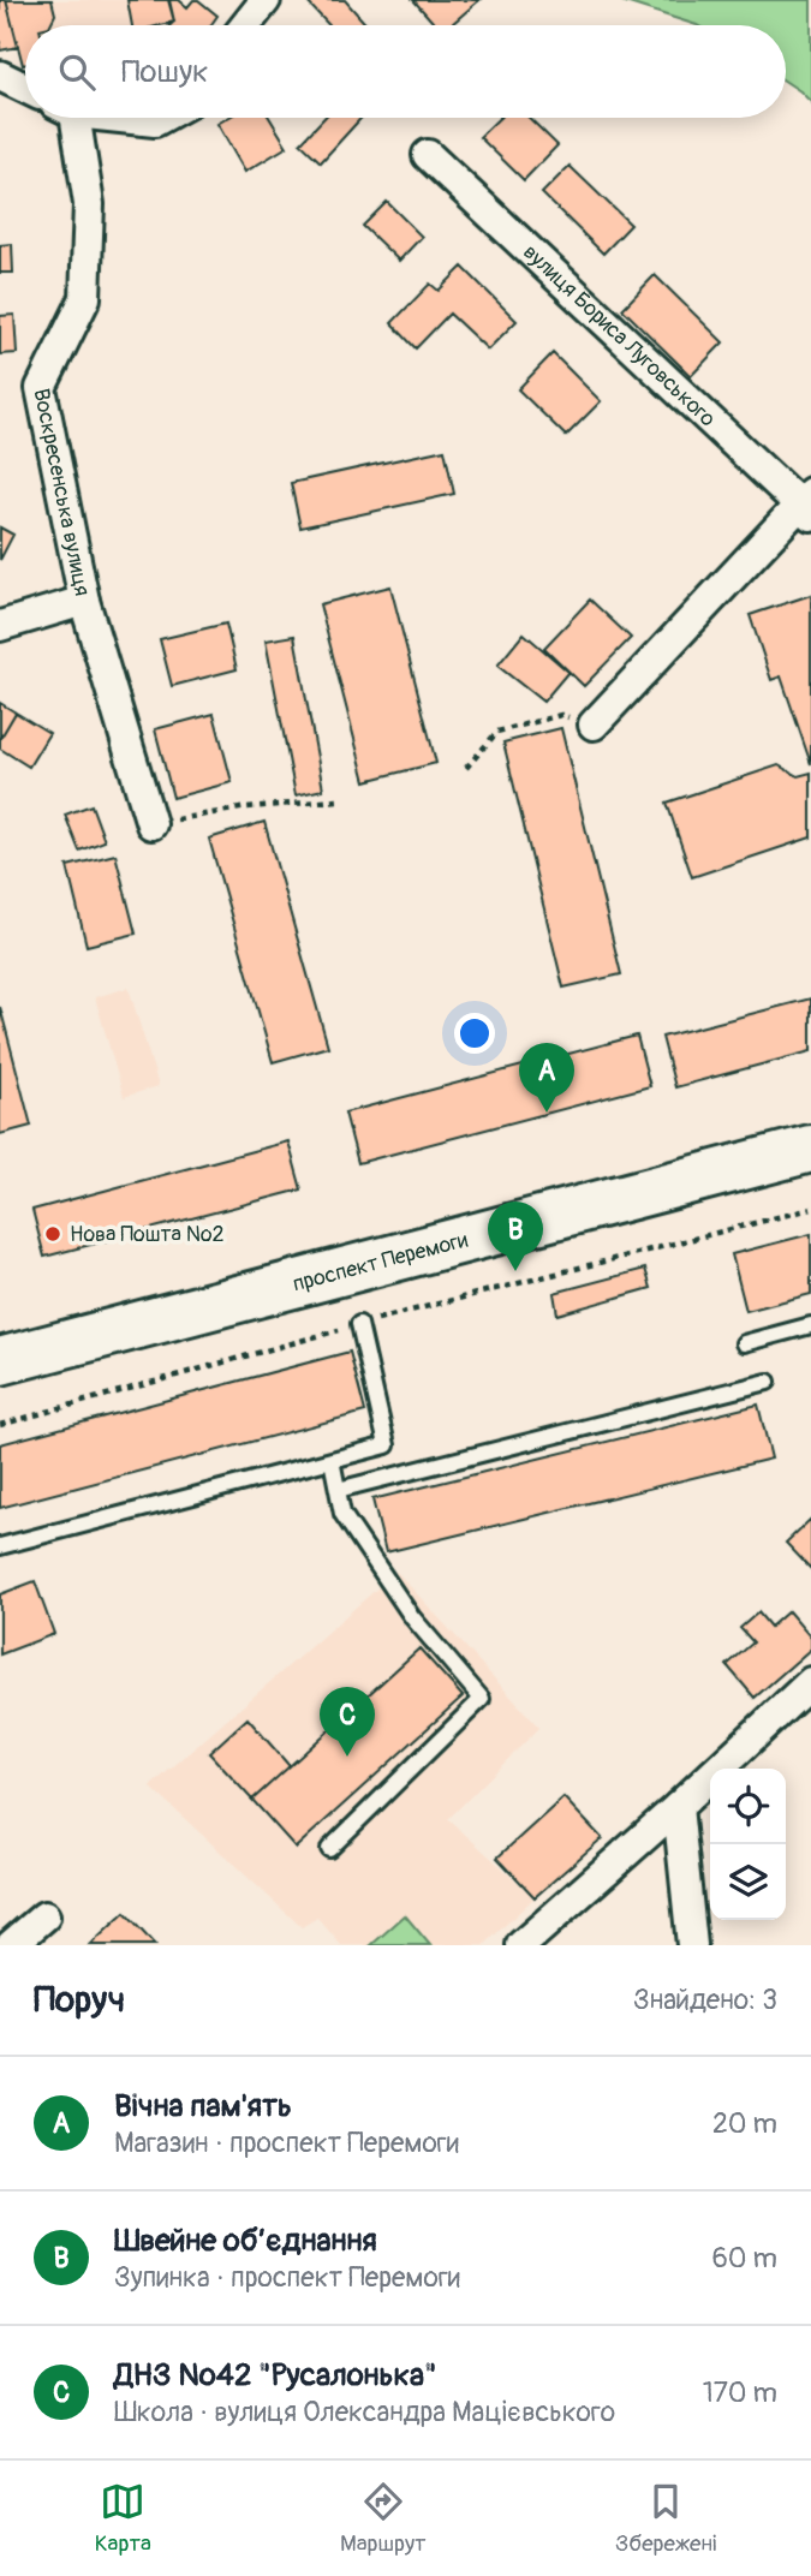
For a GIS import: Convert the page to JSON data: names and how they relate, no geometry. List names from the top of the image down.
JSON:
{
  "streets": {
    "main road": ["проспект Перемоги"],
    "street": ["вулиця Бориса Луговського", "Воскресенська вулиця"]
  },
  "places": ["Нова Пошта №2"],
  "page": {
    "search": "Пошук",
    "pins": ["A", "B", "C"],
    "heading": ["Поруч", "Знайдено: 3"],
    "list": [
      {
        "mark": "A",
        "name": "Вічна пам'ять",
        "note": "Магазин · проспект Перемоги",
        "value": "20 m"
      },
      {
        "mark": "B",
        "name": "Швейне об’єднання",
        "note": "Зупинка · проспект Перемоги",
        "value": "60 m"
      },
      {
        "mark": "C",
        "name": "ДНЗ №42 \"Русалонька\"",
        "note": "Школа · вулиця Олександра Мацієвського",
        "value": "170 m"
      }
    ],
    "nav": ["Карта", "Маршрут", "Збережені"]
  }
}
